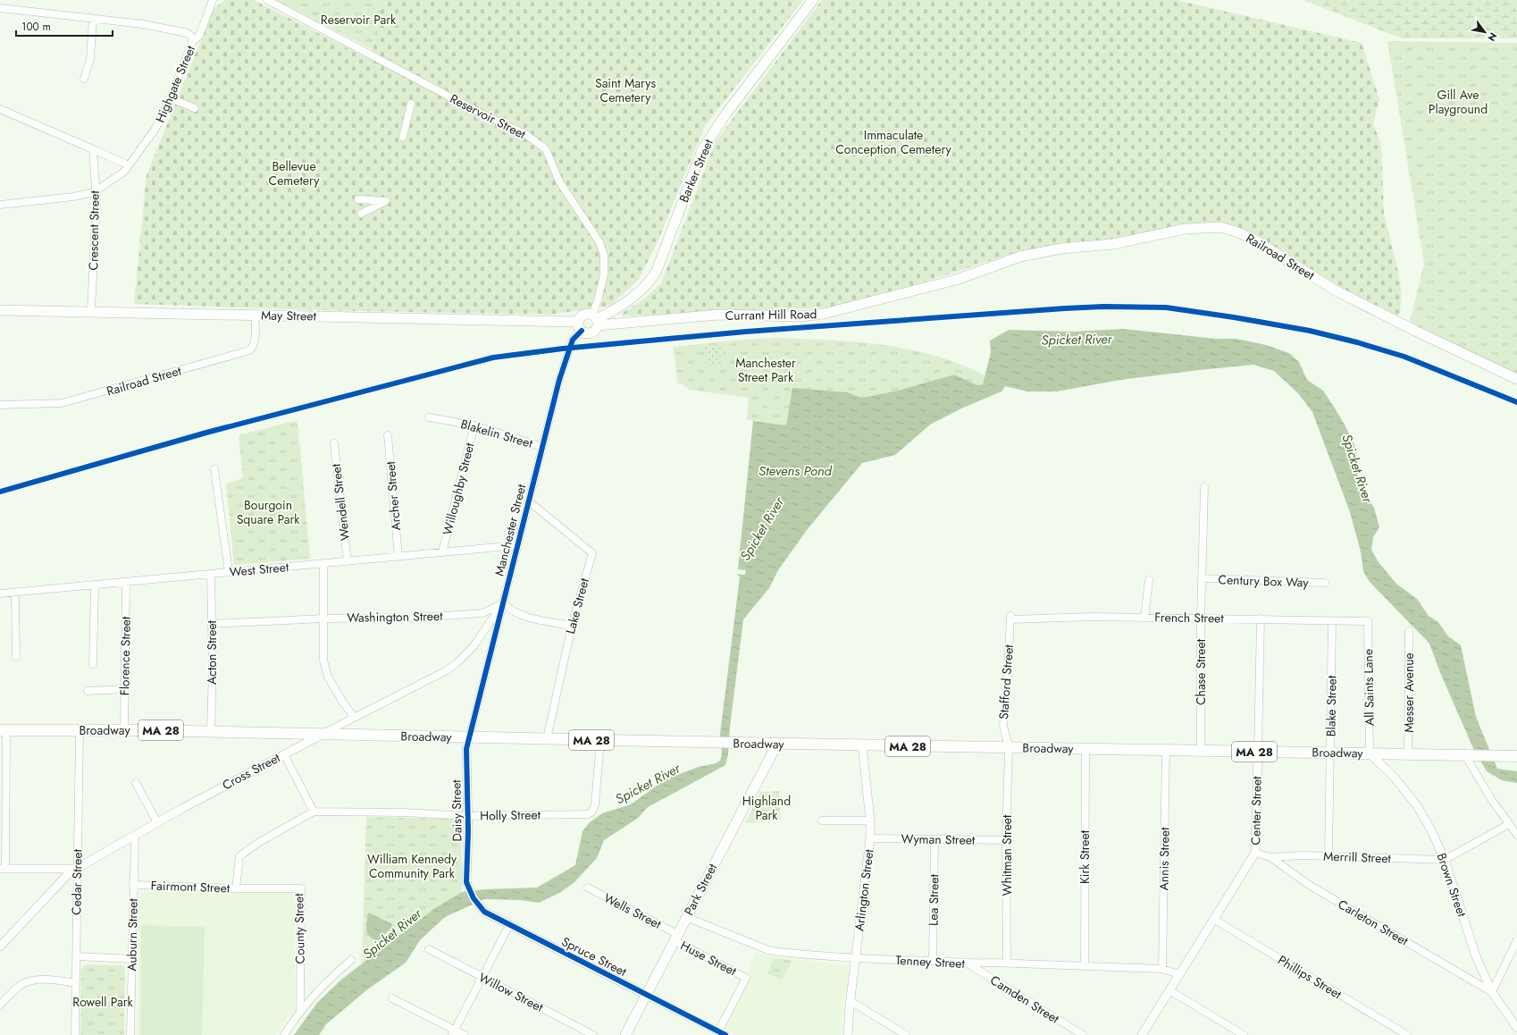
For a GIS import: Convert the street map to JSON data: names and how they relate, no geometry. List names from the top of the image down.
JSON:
{
  "streets": {
    "main road": [
      "Barker Street",
      "Railroad Street",
      "Currant Hill Road",
      "May Street",
      "Broadway",
      "MA 28",
      "Park Street"
    ],
    "street": [
      "Highgate Street",
      "Reservoir Street",
      "Crescent Street",
      "Blakelin Street",
      "Willoughby Street",
      "Archer Street",
      "Wendell Street",
      "Manchester Street",
      "West Street",
      "Century Box Way",
      "Lake Street",
      "Washington Street",
      "French Street",
      "Acton Street",
      "Florence Street",
      "Chase Street",
      "Stafford Street",
      "All Saints Lane",
      "Messer Avenue",
      "Blake Street",
      "Cross Street",
      "Daisy Street",
      "Center Street",
      "Holly Street",
      "Wyman Street",
      "Whitman Street",
      "Kirk Street",
      "Merrill Street",
      "Annis Street",
      "Cedar Street",
      "Brown Street",
      "Fairmont Street",
      "Arlington Street",
      "Lea Street",
      "Wells Street",
      "Carleton Street",
      "County Street",
      "Auburn Street",
      "Spruce Street",
      "Huse Street",
      "Tenney Street",
      "Phillips Street",
      "Willow Street",
      "Camden Street"
    ]
  },
  "crossings": [
    ["Highgate Street", "Crescent Street"],
    ["Reservoir Street", "Barker Street"],
    ["Reservoir Street", "Currant Hill Road"],
    ["Barker Street", "Currant Hill Road"],
    ["Crescent Street", "May Street"],
    ["Railroad Street", "Currant Hill Road"],
    ["Railroad Street", "May Street"],
    ["May Street", "Manchester Street"],
    ["Blakelin Street", "Willoughby Street"],
    ["Blakelin Street", "Manchester Street"],
    ["Willoughby Street", "West Street"],
    ["Archer Street", "West Street"],
    ["Wendell Street", "West Street"],
    ["Manchester Street", "West Street"],
    ["Manchester Street", "Lake Street"],
    ["Manchester Street", "Washington Street"],
    ["Manchester Street", "Broadway"],
    ["Manchester Street", "Cross Street"],
    ["Manchester Street", "Daisy Street"],
    ["West Street", "Acton Street"],
    ["West Street", "Florence Street"],
    ["Century Box Way", "Chase Street"],
    ["Lake Street", "Broadway"],
    ["Washington Street", "Acton Street"],
    ["Washington Street", "Cross Street"],
    ["French Street", "Chase Street"],
    ["French Street", "Stafford Street"],
    ["French Street", "All Saints Lane"],
    ["French Street", "Blake Street"],
    ["French Street", "Center Street"],
    ["Acton Street", "Broadway"],
    ["Florence Street", "Broadway"],
    ["Chase Street", "Broadway"],
    ["Stafford Street", "Broadway"],
    ["Stafford Street", "Whitman Street"],
    ["All Saints Lane", "Broadway"],
    ["All Saints Lane", "Brown Street"],
    ["Messer Avenue", "Broadway"],
    ["Blake Street", "Broadway"],
    ["Blake Street", "Merrill Street"],
    ["Broadway", "Cross Street"],
    ["Broadway", "Daisy Street"],
    ["Broadway", "Center Street"],
    ["Broadway", "Holly Street"],
    ["Broadway", "Whitman Street"],
    ["Broadway", "Kirk Street"],
    ["Broadway", "Annis Street"],
    ["Broadway", "Cedar Street"],
    ["Broadway", "Brown Street"],
    ["Broadway", "Park Street"],
    ["Broadway", "Arlington Street"],
    ["Cross Street", "Cedar Street"],
    ["Cross Street", "Auburn Street"],
    ["Daisy Street", "Holly Street"],
    ["Daisy Street", "Spruce Street"],
    ["Center Street", "Carleton Street"],
    ["Center Street", "Tenney Street"],
    ["Center Street", "Phillips Street"],
    ["Holly Street", "Fairmont Street"],
    ["Wyman Street", "Whitman Street"],
    ["Wyman Street", "Arlington Street"],
    ["Wyman Street", "Lea Street"],
    ["Whitman Street", "Tenney Street"],
    ["Kirk Street", "Tenney Street"],
    ["Merrill Street", "Brown Street"],
    ["Merrill Street", "Carleton Street"],
    ["Annis Street", "Tenney Street"],
    ["Brown Street", "Carleton Street"],
    ["Fairmont Street", "County Street"],
    ["Fairmont Street", "Auburn Street"],
    ["Park Street", "Wells Street"],
    ["Park Street", "Spruce Street"],
    ["Park Street", "Huse Street"],
    ["Park Street", "Tenney Street"],
    ["Arlington Street", "Tenney Street"],
    ["Lea Street", "Tenney Street"],
    ["Wells Street", "Huse Street"],
    ["Spruce Street", "Huse Street"],
    ["Tenney Street", "Camden Street"]
  ],
  "water": ["Spicket River", "Stevens Pond"],
  "parks": [
    "Reservoir Park",
    "Saint Marys Cemetery",
    "Gill Ave Playground",
    "Immaculate Conception Cemetery",
    "Bellevue Cemetery",
    "Manchester Street Park",
    "Bourgoin Square Park",
    "Highland Park",
    "William Kennedy Community Park",
    "Rowell Park"
  ],
  "scale_bar": "100 m",
  "north": "bottom right"
}
